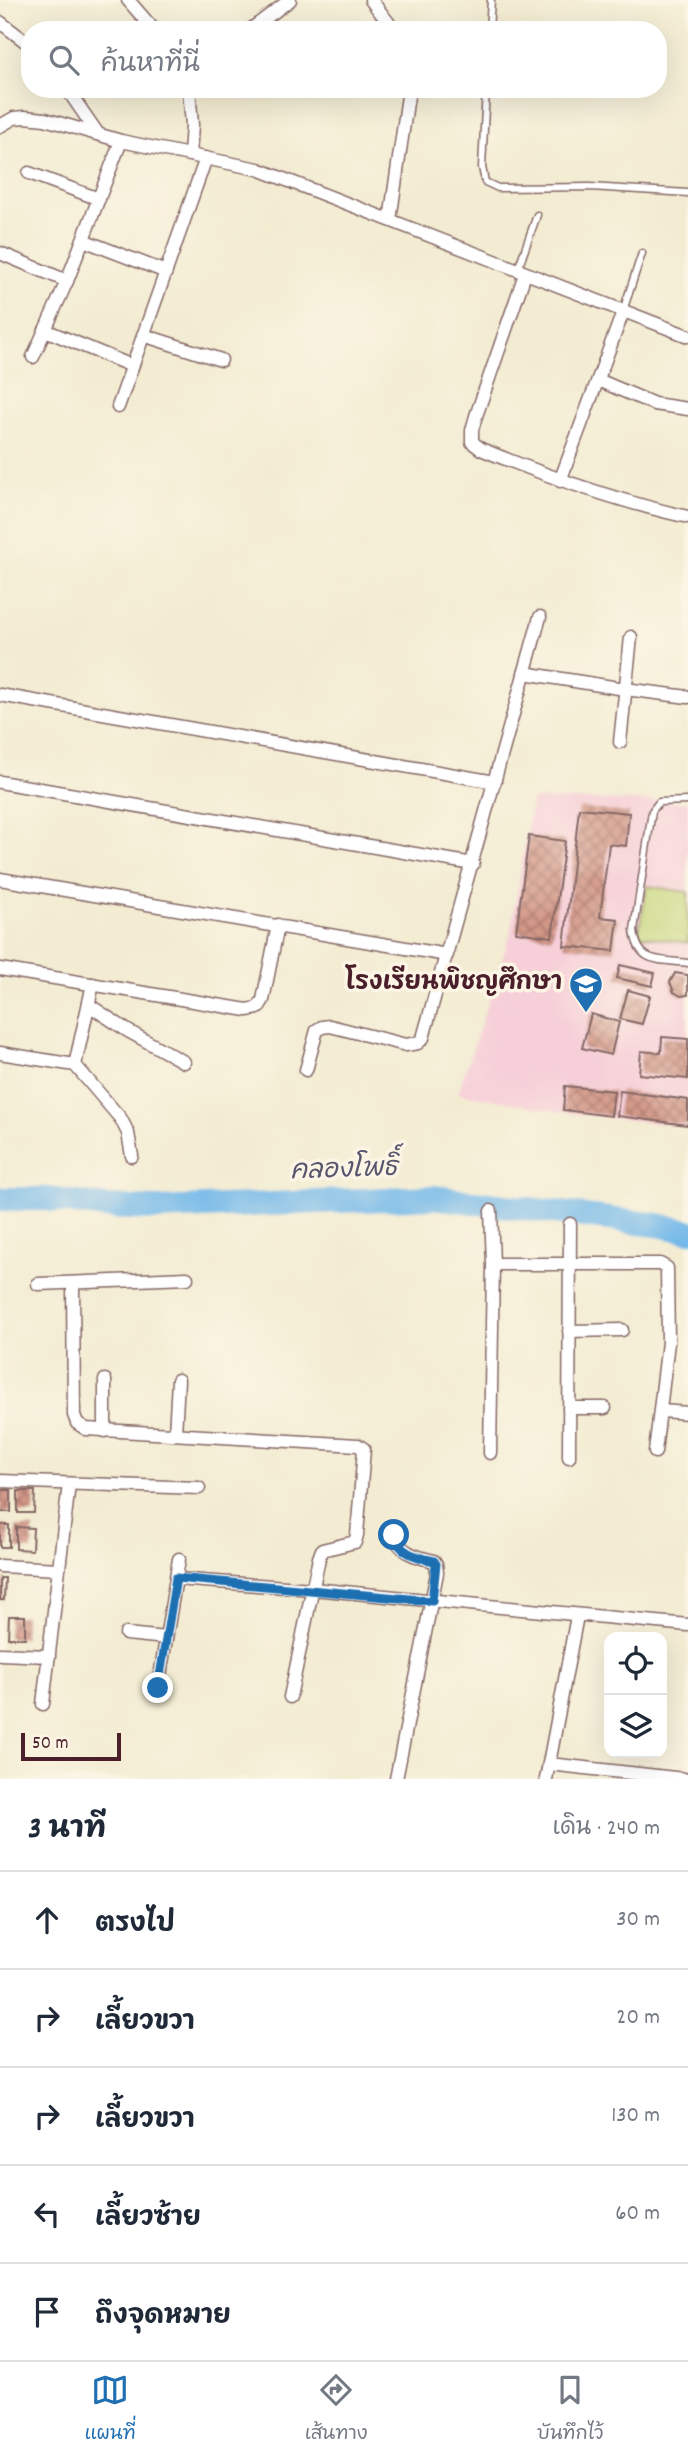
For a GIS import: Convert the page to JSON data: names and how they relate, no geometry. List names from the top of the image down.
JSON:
{
  "water": ["คลองโพธิ์"],
  "places": {
    "school or university": ["โรงเรียนพิชญศึกษา"]
  },
  "scale_bar": "50 m",
  "page": {
    "search": "ค้นหาที่นี่",
    "scale": "50 m",
    "heading": ["3 นาที", "เดิน · 240 m"],
    "list": [
      ["ตรงไป", "30 m"],
      ["เลี้ยวขวา", "20 m"],
      ["เลี้ยวขวา", "130 m"],
      ["เลี้ยวซ้าย", "60 m"],
      "ถึงจุดหมาย"
    ],
    "nav": ["แผนที่", "เส้นทาง", "บันทึกไว้"]
  }
}
